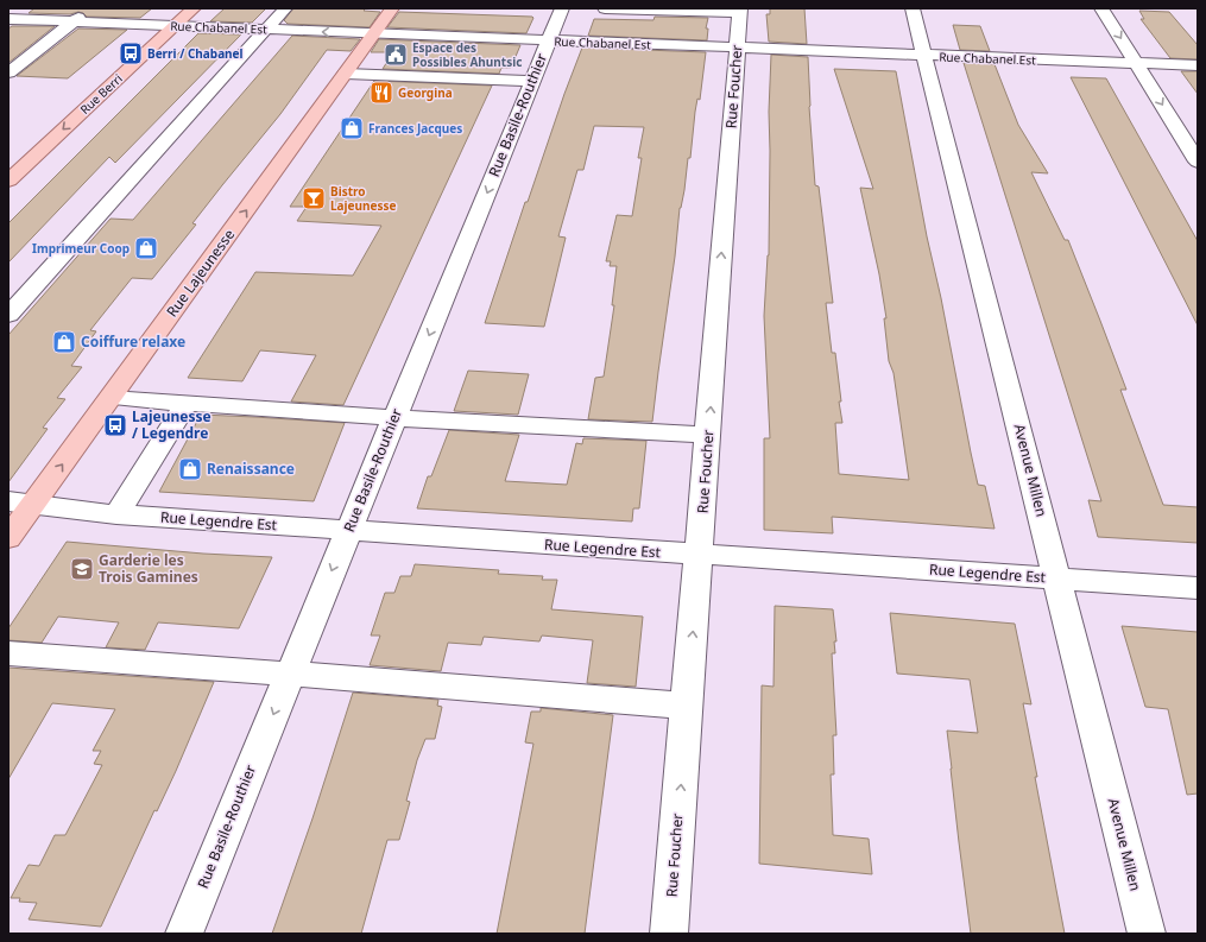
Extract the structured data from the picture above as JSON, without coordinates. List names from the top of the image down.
{
  "streets": {
    "main road": ["Rue Berri", "Rue Lajeunesse"],
    "street": [
      "Rue Chabanel Est",
      "Rue Foucher",
      "Rue Basile-Routhier",
      "Avenue Millen",
      "Rue Legendre Est"
    ]
  },
  "crossings": [
    ["Rue Chabanel Est", "Rue Foucher"],
    ["Rue Chabanel Est", "Rue Berri"],
    ["Rue Chabanel Est", "Rue Basile-Routhier"],
    ["Rue Chabanel Est", "Rue Lajeunesse"],
    ["Rue Chabanel Est", "Avenue Millen"],
    ["Rue Foucher", "Rue Legendre Est"],
    ["Rue Basile-Routhier", "Rue Legendre Est"],
    ["Rue Lajeunesse", "Rue Legendre Est"],
    ["Avenue Millen", "Rue Legendre Est"]
  ],
  "one_way": [
    "Rue Foucher",
    "Rue Berri",
    "Rue Basile-Routhier",
    "Rue Lajeunesse"
  ],
  "places": {
    "bus stop": ["Berri / Chabanel", "Lajeunesse / Legendre"],
    "public building": ["Espace des Possibles Ahuntsic"],
    "restaurant": ["Georgina"],
    "shop": [
      "Frances Jacques",
      "Imprimeur Coop",
      "Coiffure relaxe",
      "Renaissance"
    ],
    "bar": ["Bistro Lajeunesse"],
    "school or university": ["Garderie les Trois Gamines"]
  }
}
